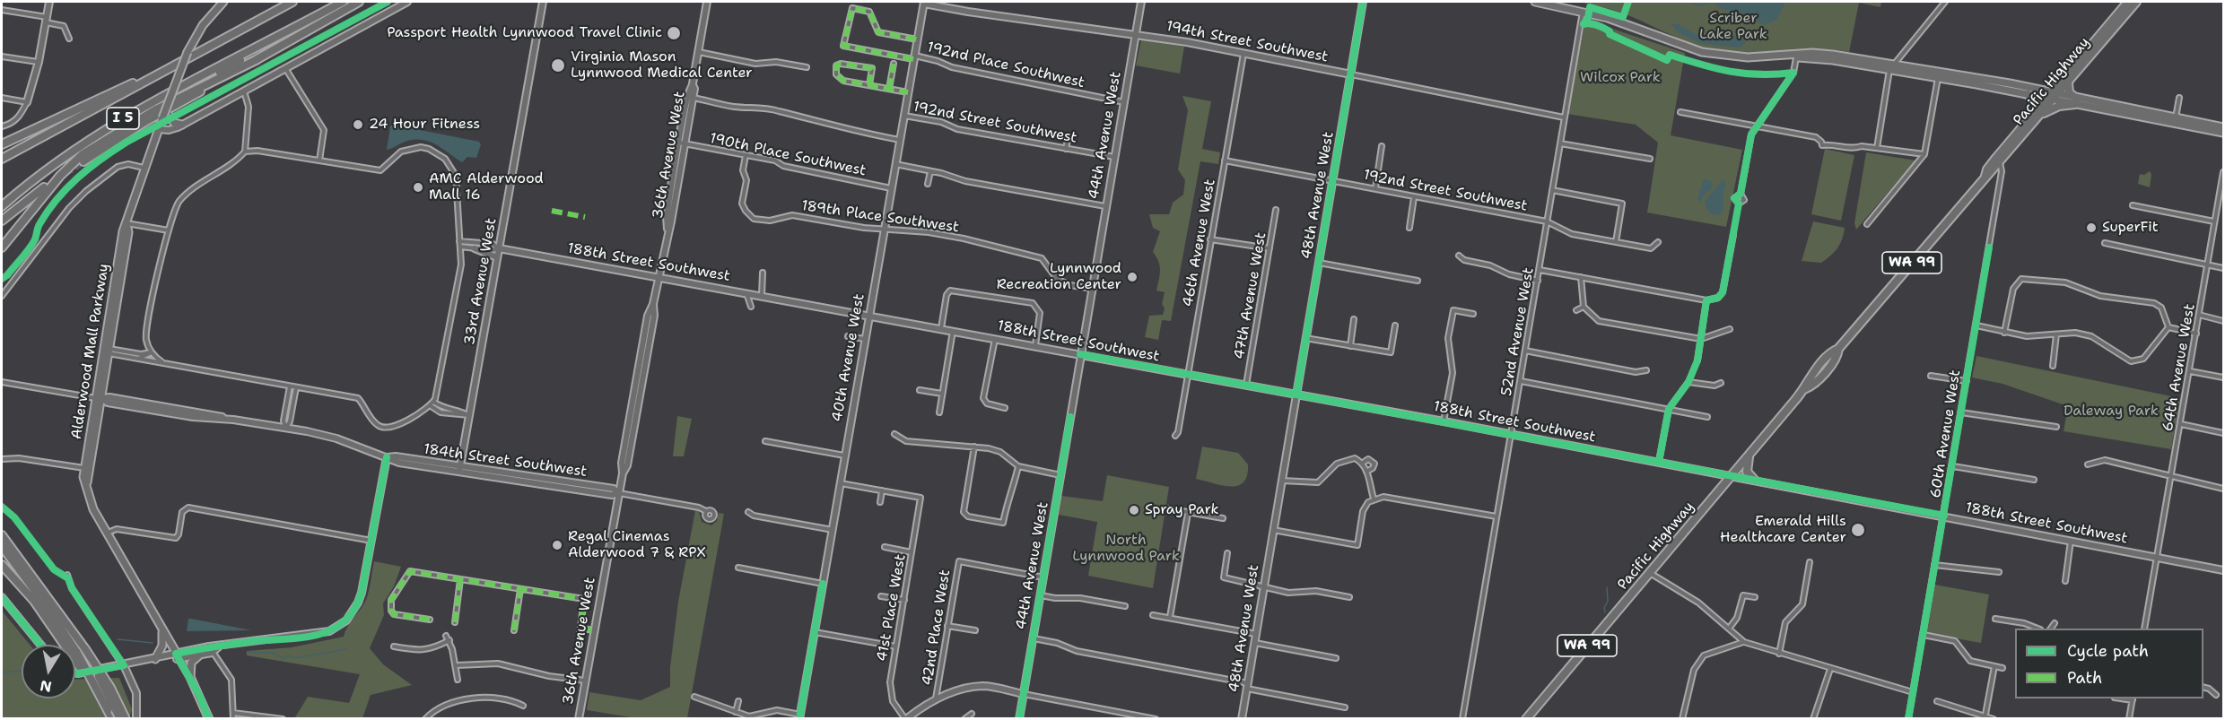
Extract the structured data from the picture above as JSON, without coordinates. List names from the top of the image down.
{
  "streets": {
    "highway": ["Pacific Highway", "I 5", "WA 99"],
    "main road": ["Alderwood Mall Parkway"],
    "street": [
      "194th Street Southwest",
      "192nd Place Southwest",
      "192nd Street Southwest",
      "44th Avenue West",
      "36th Avenue West",
      "190th Place Southwest",
      "48th Avenue West",
      "189th Place Southwest",
      "46th Avenue West",
      "188th Street Southwest",
      "33rd Avenue West",
      "47th Avenue West",
      "52nd Avenue West",
      "40th Avenue West",
      "64th Avenue West",
      "60th Avenue West",
      "184th Street Southwest",
      "41st Place West",
      "42nd Place West"
    ]
  },
  "crossings": [
    ["194th Street Southwest", "44th Avenue West"],
    ["194th Street Southwest", "48th Avenue West"],
    ["194th Street Southwest", "46th Avenue West"],
    ["194th Street Southwest", "52nd Avenue West"],
    ["194th Street Southwest", "40th Avenue West"],
    ["192nd Place Southwest", "44th Avenue West"],
    ["192nd Place Southwest", "40th Avenue West"],
    ["Pacific Highway", "188th Street Southwest"],
    ["Pacific Highway", "60th Avenue West"],
    ["192nd Street Southwest", "44th Avenue West"],
    ["192nd Street Southwest", "48th Avenue West"],
    ["192nd Street Southwest", "46th Avenue West"],
    ["192nd Street Southwest", "52nd Avenue West"],
    ["192nd Street Southwest", "40th Avenue West"],
    ["44th Avenue West", "189th Place Southwest"],
    ["44th Avenue West", "188th Street Southwest"],
    ["44th Avenue West", "42nd Place West"],
    ["36th Avenue West", "190th Place Southwest"],
    ["36th Avenue West", "188th Street Southwest"],
    ["36th Avenue West", "184th Street Southwest"],
    ["190th Place Southwest", "189th Place Southwest"],
    ["190th Place Southwest", "40th Avenue West"],
    ["48th Avenue West", "188th Street Southwest"],
    ["189th Place Southwest", "40th Avenue West"],
    ["46th Avenue West", "188th Street Southwest"],
    ["188th Street Southwest", "33rd Avenue West"],
    ["188th Street Southwest", "47th Avenue West"],
    ["188th Street Southwest", "52nd Avenue West"],
    ["188th Street Southwest", "40th Avenue West"],
    ["188th Street Southwest", "64th Avenue West"],
    ["188th Street Southwest", "60th Avenue West"],
    ["33rd Avenue West", "184th Street Southwest"],
    ["Alderwood Mall Parkway", "184th Street Southwest"]
  ],
  "parks": [
    "Scriber Lake Park",
    "Wilcox Park",
    "Daleway Park",
    "North Lynnwood Park"
  ],
  "places": [
    "Passport Health Lynnwood Travel Clinic",
    "Virginia Mason Lynnwood Medical Center",
    "24 Hour Fitness",
    "AMC Alderwood Mall 16",
    "SuperFit",
    "Lynnwood Recreation Center",
    "Spray Park",
    "Emerald Hills Healthcare Center",
    "Regal Cinemas Alderwood 7 & RPX"
  ],
  "legend": ["Cycle path", "Path"],
  "north": "bottom"
}
